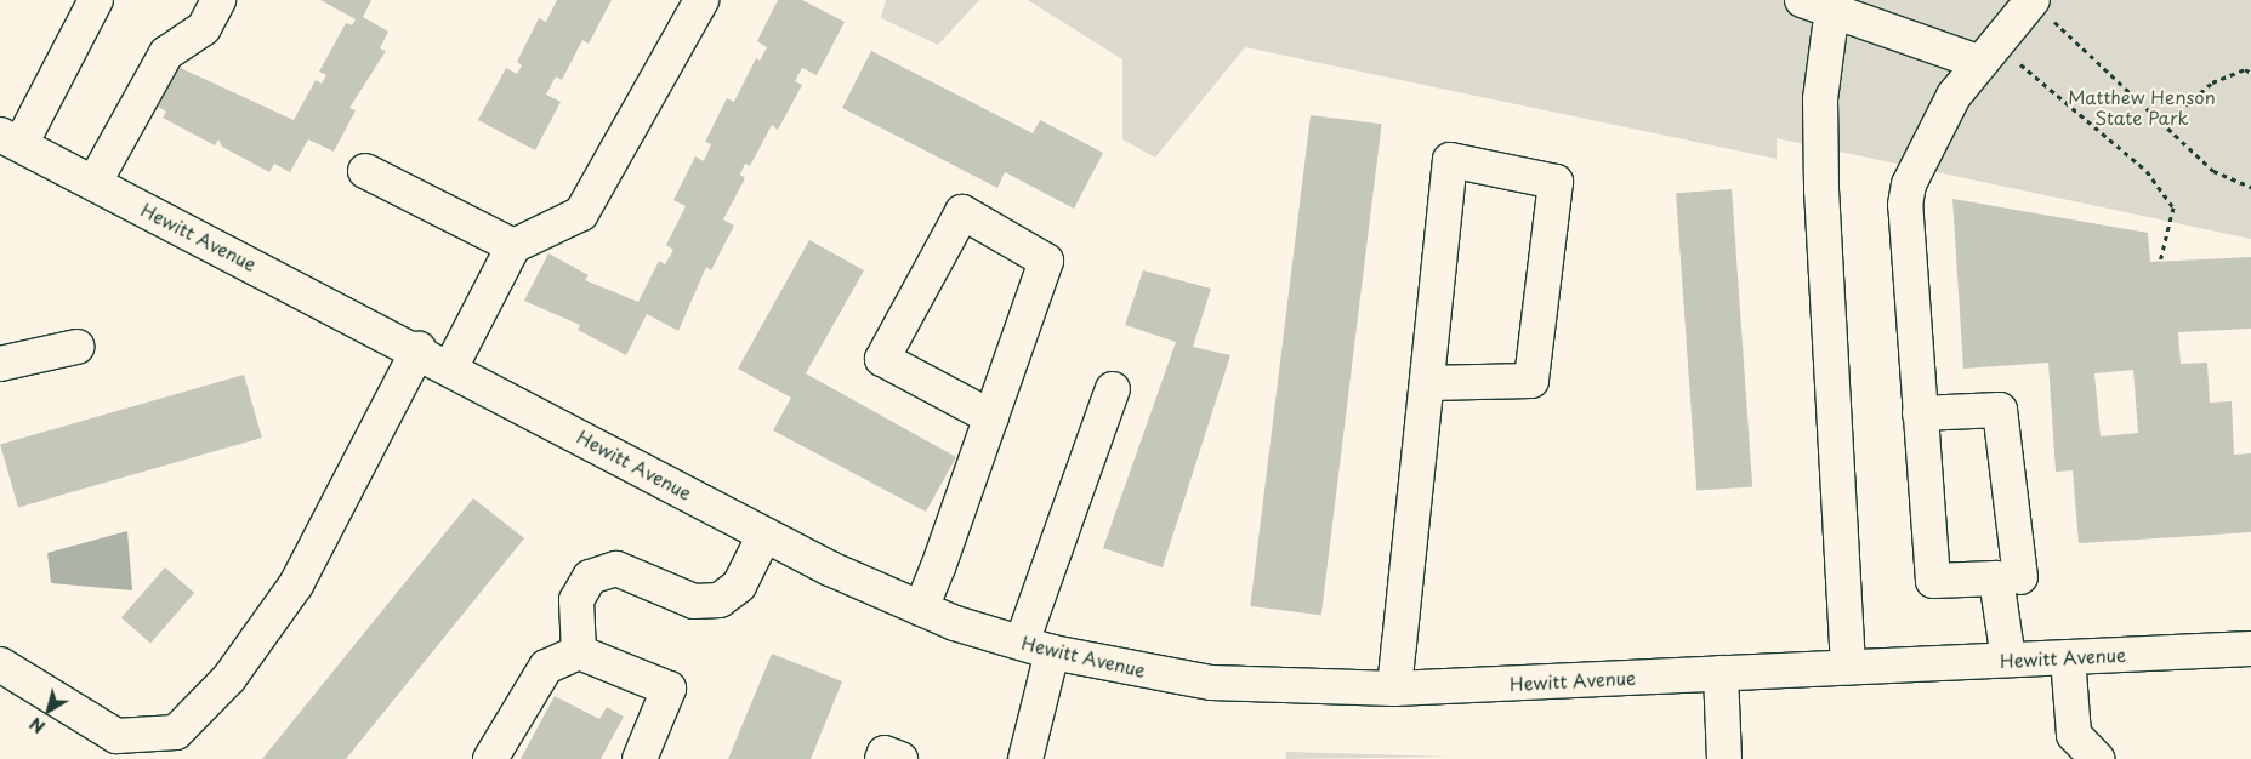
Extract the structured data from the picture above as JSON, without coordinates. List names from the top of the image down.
{
  "streets": {
    "street": ["Hewitt Avenue"]
  },
  "parks": ["Matthew Henson State Park"],
  "north": "bottom left"
}
